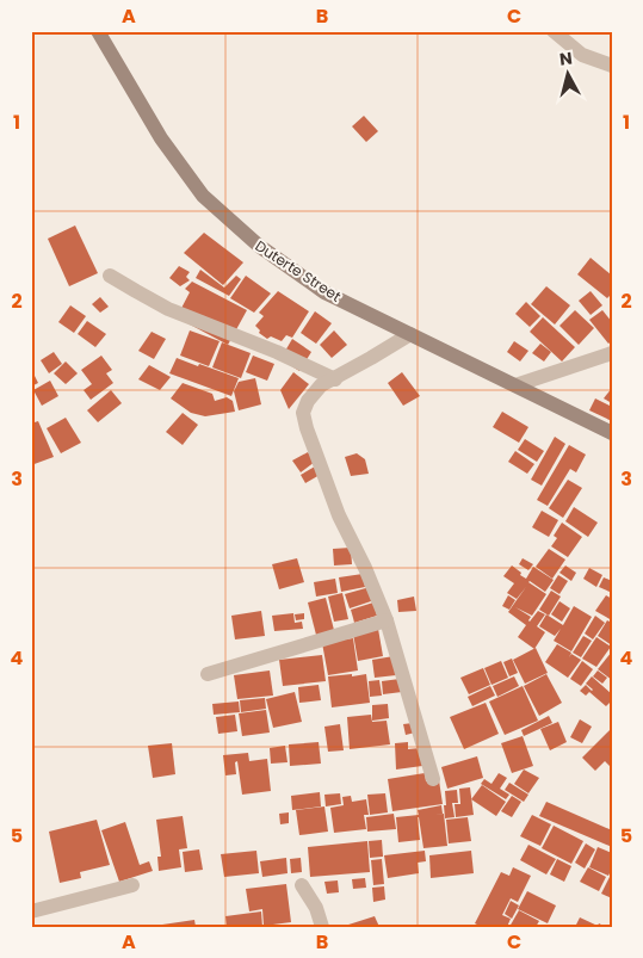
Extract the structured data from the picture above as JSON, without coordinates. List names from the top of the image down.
{
  "streets": {
    "main road": ["Duterte Street"]
  },
  "north": "top",
  "grid": {
    "columns": ["A", "B", "C"],
    "rows": [
      "1",
      "2",
      "3",
      "4",
      "5"
    ]
  }
}
